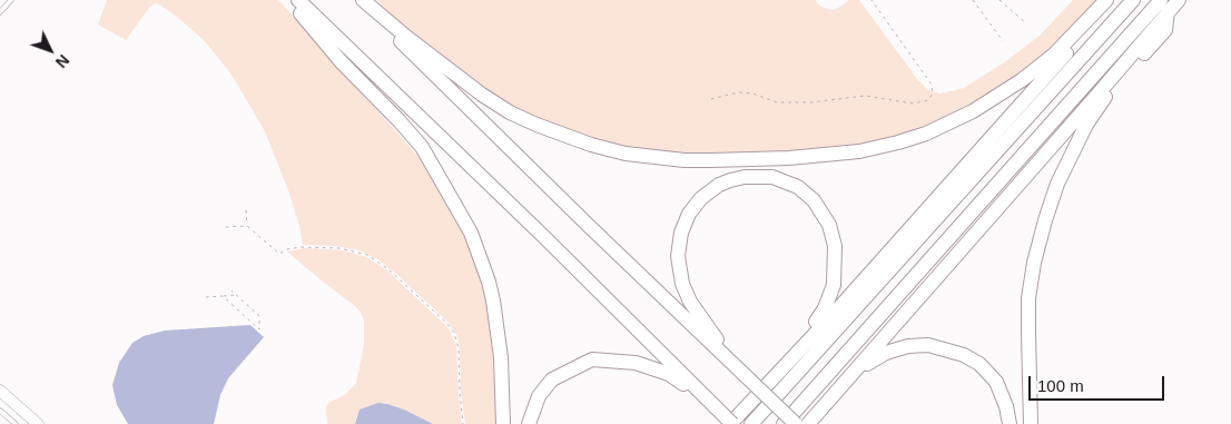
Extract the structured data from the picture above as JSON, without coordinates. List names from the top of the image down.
{
  "scale_bar": "100 m",
  "north": "bottom right"
}
